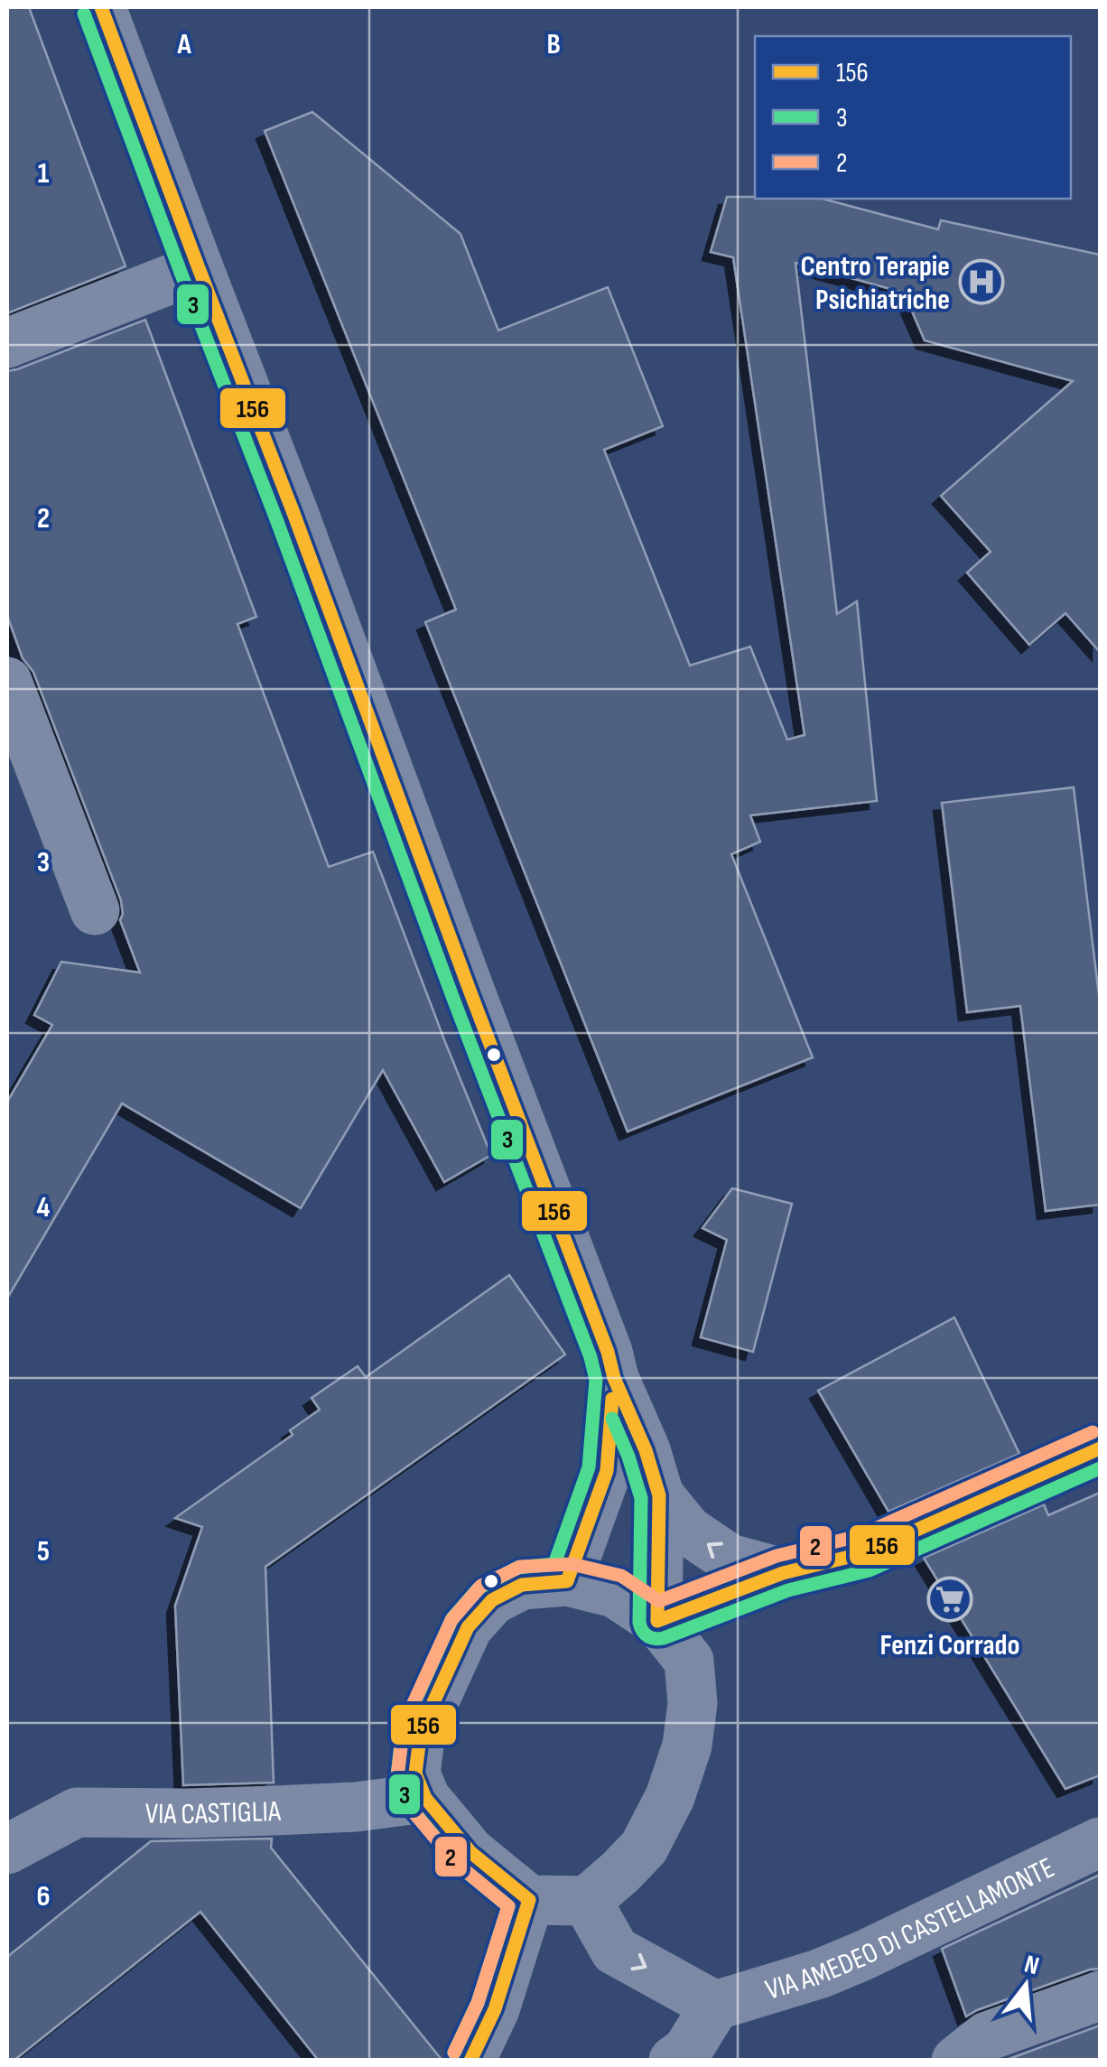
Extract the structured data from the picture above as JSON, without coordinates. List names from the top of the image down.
{
  "streets": {
    "main road": ["VIA AMEDEO DI CASTELLAMONTE"],
    "street": ["VIA CASTIGLIA"]
  },
  "places": {
    "hospital": ["Centro Terapie Psichiatriche"],
    "supermarket": ["Fenzi Corrado"]
  },
  "lines": ["transit line 156", "transit line 3", "transit line 2"],
  "legend": ["156", "3", "2"],
  "north": "top",
  "grid": {
    "columns": ["A", "B"],
    "rows": [
      "1",
      "2",
      "3",
      "4",
      "5",
      "6"
    ]
  }
}
